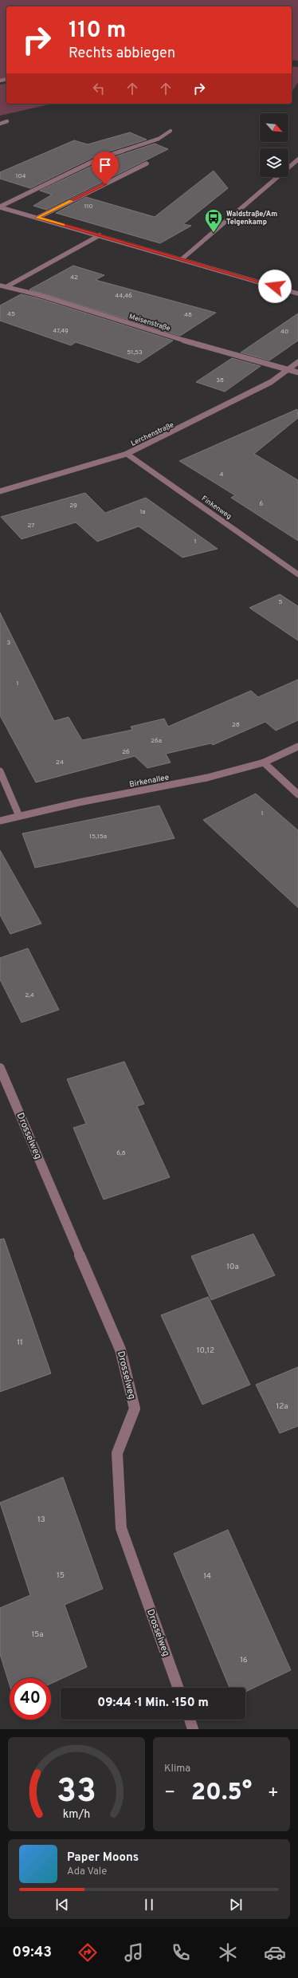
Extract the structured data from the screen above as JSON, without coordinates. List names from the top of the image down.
{
  "streets": {
    "street": [
      "Meisenstraße",
      "Lerchenstraße",
      "Finkenweg",
      "Birkenallee",
      "Drosselweg"
    ]
  },
  "crossings": [
    ["Meisenstraße", "Lerchenstraße"],
    ["Lerchenstraße", "Finkenweg"]
  ],
  "places": {
    "bus stop": ["Waldstraße/Am Telgenkamp"]
  },
  "house_numbers": [
    "104",
    "110",
    "42",
    "44,46",
    "45",
    "48",
    "47,49",
    "40",
    "51,53",
    "38",
    "4",
    "6",
    "29",
    "1a",
    "27",
    "1",
    "5",
    "3",
    "1",
    "28",
    "26a",
    "26",
    "24",
    "1",
    "15,15a",
    "2,4",
    "6,8",
    "10a",
    "11",
    "10,12",
    "12a",
    "13",
    "15",
    "14",
    "15a",
    "16"
  ],
  "north": "bottom right",
  "page": {
    "turn": ["110 m", "Rechts abbiegen"],
    "limit": "40",
    "trip": "09:44 · 1 Min. · 150 m",
    "tile": "Klima",
    "heat": ["−", "20.5°", "+"],
    "song": ["Paper Moons", "Ada Vale"],
    "tabs": "09:43",
    "gauge": ["33", "km/h"]
  }
}
